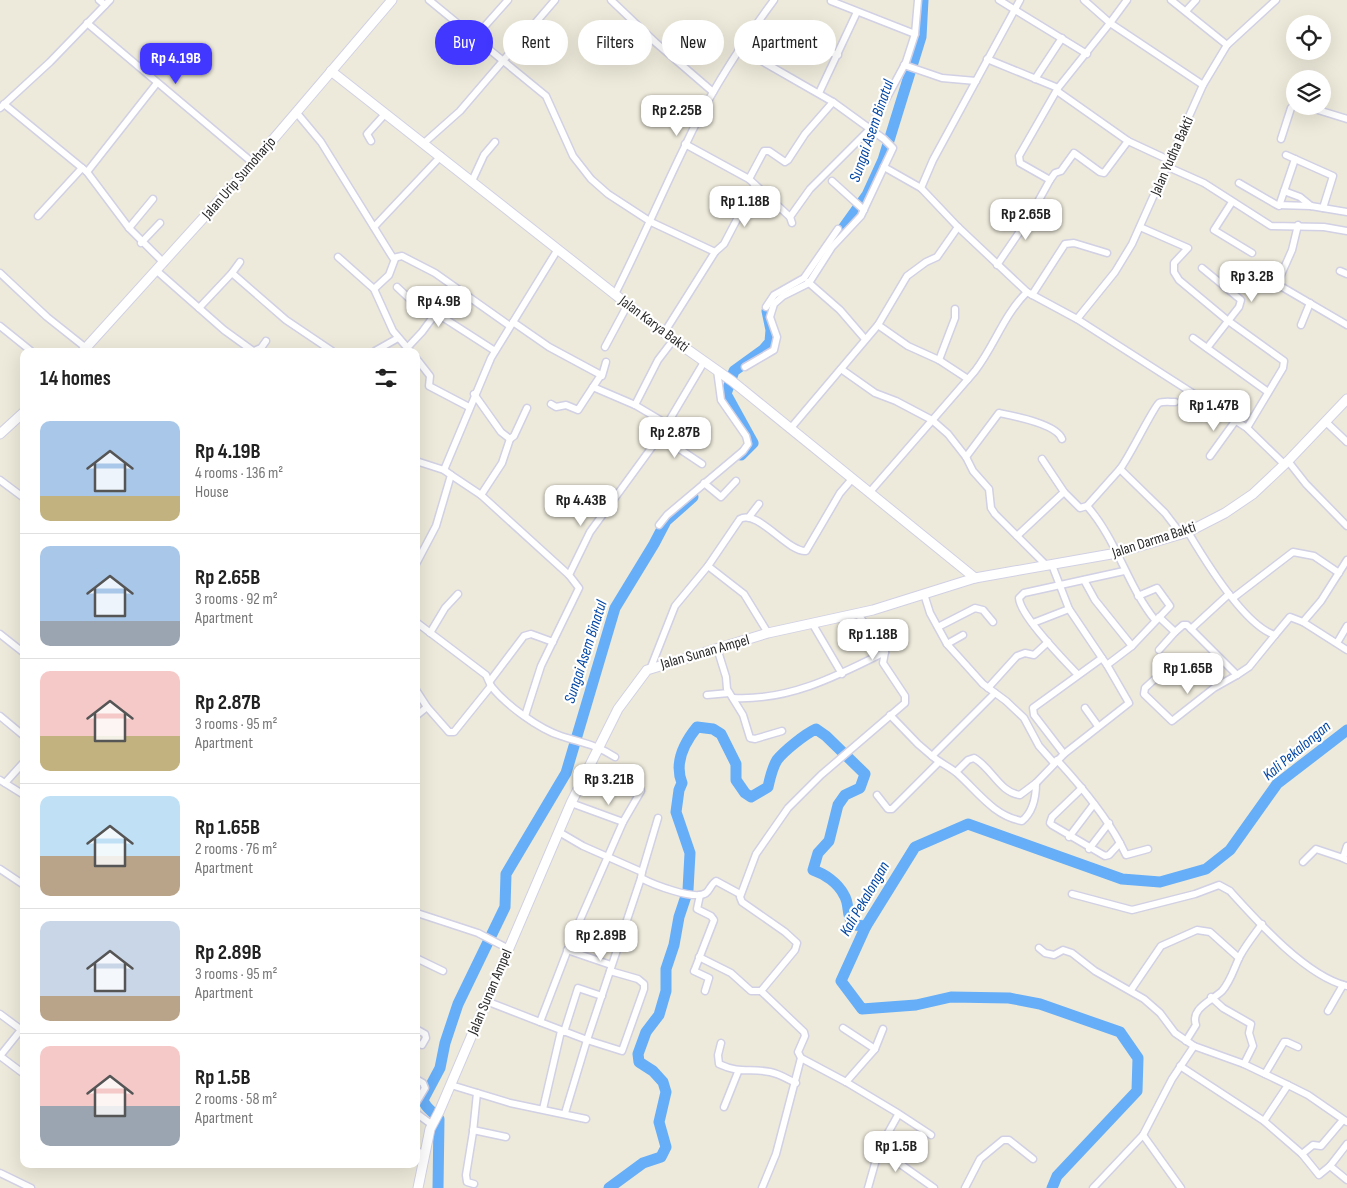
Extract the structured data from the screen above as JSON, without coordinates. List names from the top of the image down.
{
  "streets": {
    "street": [
      "Jalan Yudha Bakti",
      "Jalan Urip Sumoharjo",
      "Jalan Karya Bakti",
      "Jalan Darma Bakti",
      "Jalan Sunan Ampel"
    ]
  },
  "crossings": [
    ["Jalan Urip Sumoharjo", "Jalan Karya Bakti"],
    ["Jalan Karya Bakti", "Jalan Darma Bakti"],
    ["Jalan Karya Bakti", "Jalan Sunan Ampel"],
    ["Jalan Darma Bakti", "Jalan Sunan Ampel"]
  ],
  "water": ["Sungai Asem Binatul", "Kali Pekalongan"],
  "page": {
    "chip": [
      "Buy",
      "Rent",
      "Filters",
      "New",
      "Apartment"
    ],
    "price": [
      "Rp 4.19B",
      "Rp 2.25B",
      "Rp 1.18B",
      "Rp 2.65B",
      "Rp 3.2B",
      "Rp 4.9B",
      "Rp 1.47B",
      "Rp 2.87B",
      "Rp 4.43B",
      "Rp 1.18B",
      "Rp 1.65B",
      "Rp 3.21B",
      "Rp 2.89B",
      "Rp 1.5B"
    ],
    "heading": "14 homes",
    "list": [
      {
        "name": "Rp 4.19B",
        "note": "4 rooms · 136 m² · House"
      },
      {
        "name": "Rp 2.65B",
        "note": "3 rooms · 92 m² · Apartment"
      },
      {
        "name": "Rp 2.87B",
        "note": "3 rooms · 95 m² · Apartment"
      },
      {
        "name": "Rp 1.65B",
        "note": "2 rooms · 76 m² · Apartment"
      },
      {
        "name": "Rp 2.89B",
        "note": "3 rooms · 95 m² · Apartment"
      },
      {
        "name": "Rp 1.5B",
        "note": "2 rooms · 58 m² · Apartment"
      }
    ]
  }
}
